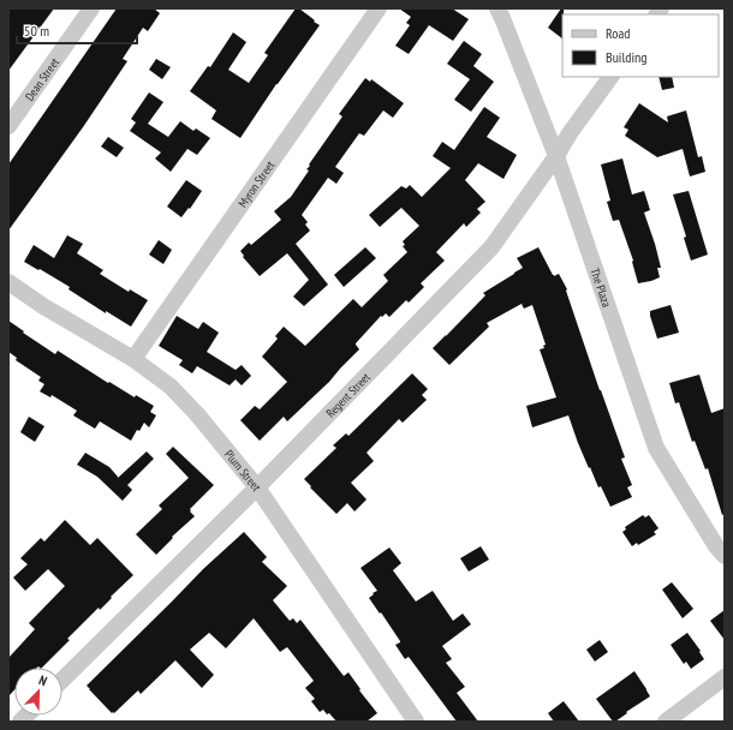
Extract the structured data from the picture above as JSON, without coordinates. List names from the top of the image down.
{
  "streets": {
    "street": [
      "Dean Street",
      "Myron Street",
      "The Plaza",
      "Regent Street",
      "Plum Street"
    ]
  },
  "crossings": [
    ["Myron Street", "Plum Street"],
    ["The Plaza", "Regent Street"],
    ["Regent Street", "Plum Street"]
  ],
  "legend": ["Road", "Building"],
  "scale_bar": "50 m",
  "north": "top right"
}
